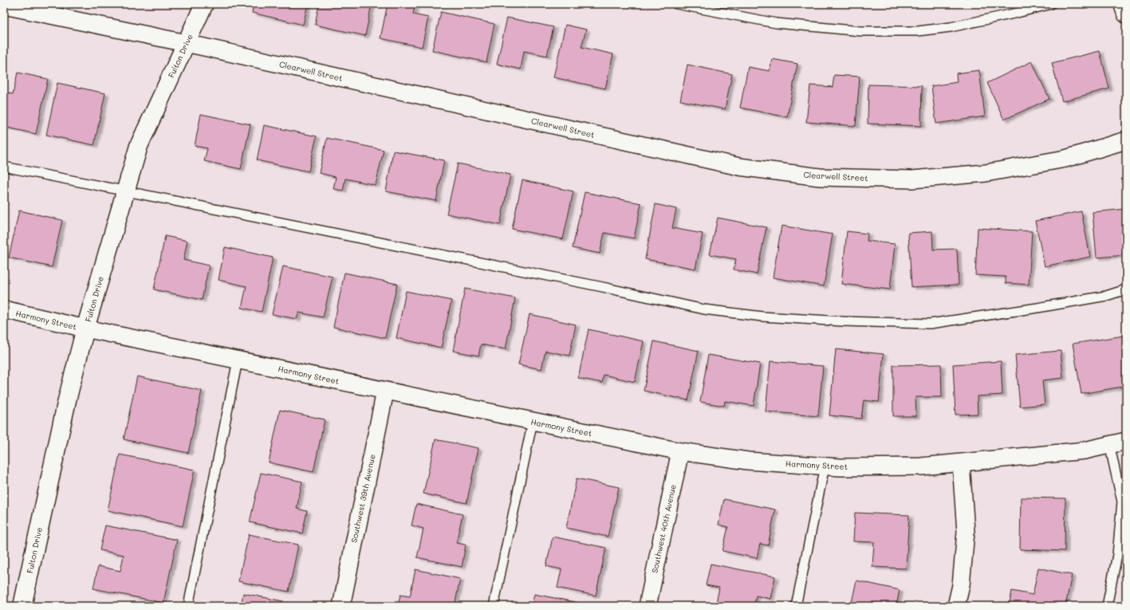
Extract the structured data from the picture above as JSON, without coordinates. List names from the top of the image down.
{
  "streets": {
    "main road": ["Fulton Drive"],
    "street": [
      "Clearwell Street",
      "Harmony Street",
      "Southwest 39th Avenue",
      "Southwest 40th Avenue"
    ]
  },
  "crossings": [
    ["Fulton Drive", "Clearwell Street"],
    ["Fulton Drive", "Harmony Street"],
    ["Harmony Street", "Southwest 39th Avenue"],
    ["Harmony Street", "Southwest 40th Avenue"]
  ]
}
